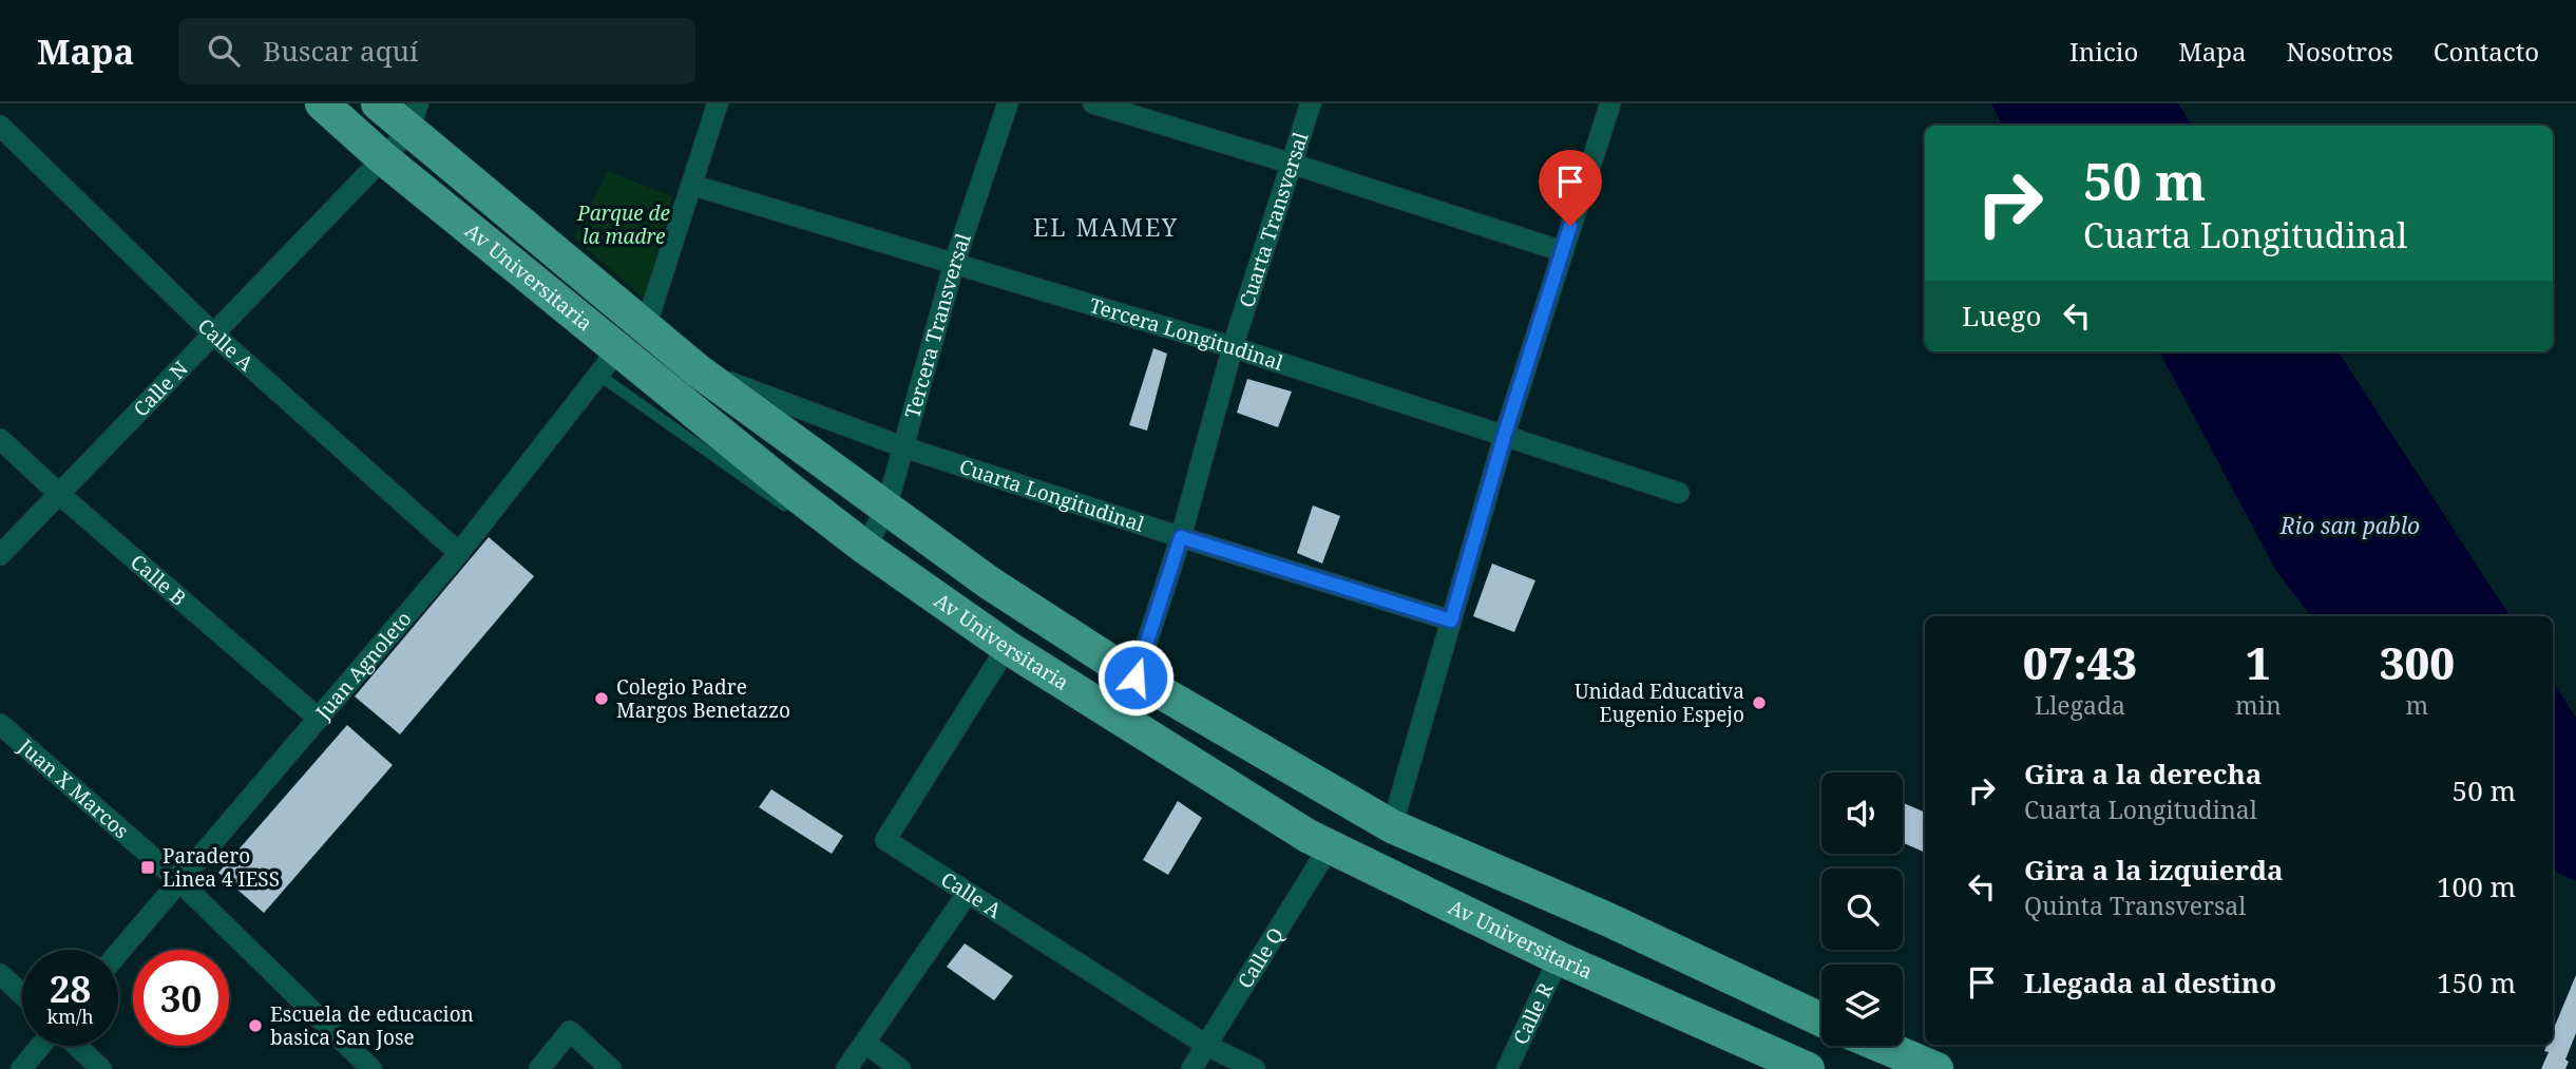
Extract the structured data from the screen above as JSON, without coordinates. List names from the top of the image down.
{
  "streets": {
    "highway": ["Av Universitaria"],
    "street": [
      "Cuarta Transversal",
      "Tercera Transversal",
      "Tercera Longitudinal",
      "Calle A",
      "Calle N",
      "Cuarta Longitudinal",
      "Calle B",
      "Juan Agnoleto",
      "Juan X Marcos",
      "Calle Q",
      "Calle R"
    ]
  },
  "crossings": [
    ["Cuarta Transversal", "Av Universitaria"],
    ["Cuarta Transversal", "Tercera Longitudinal"],
    ["Cuarta Transversal", "Cuarta Longitudinal"],
    ["Av Universitaria", "Tercera Transversal"],
    ["Av Universitaria", "Calle A"],
    ["Av Universitaria", "Calle N"],
    ["Av Universitaria", "Cuarta Longitudinal"],
    ["Av Universitaria", "Juan Agnoleto"],
    ["Av Universitaria", "Calle Q"],
    ["Av Universitaria", "Calle R"],
    ["Tercera Transversal", "Tercera Longitudinal"],
    ["Tercera Transversal", "Cuarta Longitudinal"],
    ["Calle A", "Calle N"],
    ["Calle A", "Juan Agnoleto"],
    ["Calle A", "Calle Q"],
    ["Calle N", "Calle B"],
    ["Calle B", "Juan Agnoleto"],
    ["Juan Agnoleto", "Juan X Marcos"]
  ],
  "districts": ["EL MAMEY"],
  "water": ["Rio san pablo"],
  "parks": ["Parque de la madre"],
  "places": {
    "other": ["Colegio Padre Margos Benetazzo", "Unidad Educativa Eugenio Espejo", "Escuela de educacion basica San Jose"],
    "transit": ["Paradero Linea 4 IESS"]
  },
  "page": {
    "header": "Mapa",
    "search": "Buscar aquí",
    "nav": [
      "Inicio",
      "Mapa",
      "Nosotros",
      "Contacto"
    ],
    "turn": ["50 m", "Cuarta Longitudinal"],
    "then": "Luego",
    "eta": [
      "07:43",
      "Llegada",
      "1",
      "min",
      "300",
      "m"
    ],
    "list": [
      {
        "name": "Gira a la derecha",
        "note": "Cuarta Longitudinal",
        "value": "50 m"
      },
      {
        "name": "Gira a la izquierda",
        "note": "Quinta Transversal",
        "value": "100 m"
      },
      {
        "name": "Llegada al destino",
        "value": "150 m"
      }
    ],
    "speed": "28 km/h",
    "limit": "30"
  }
}
